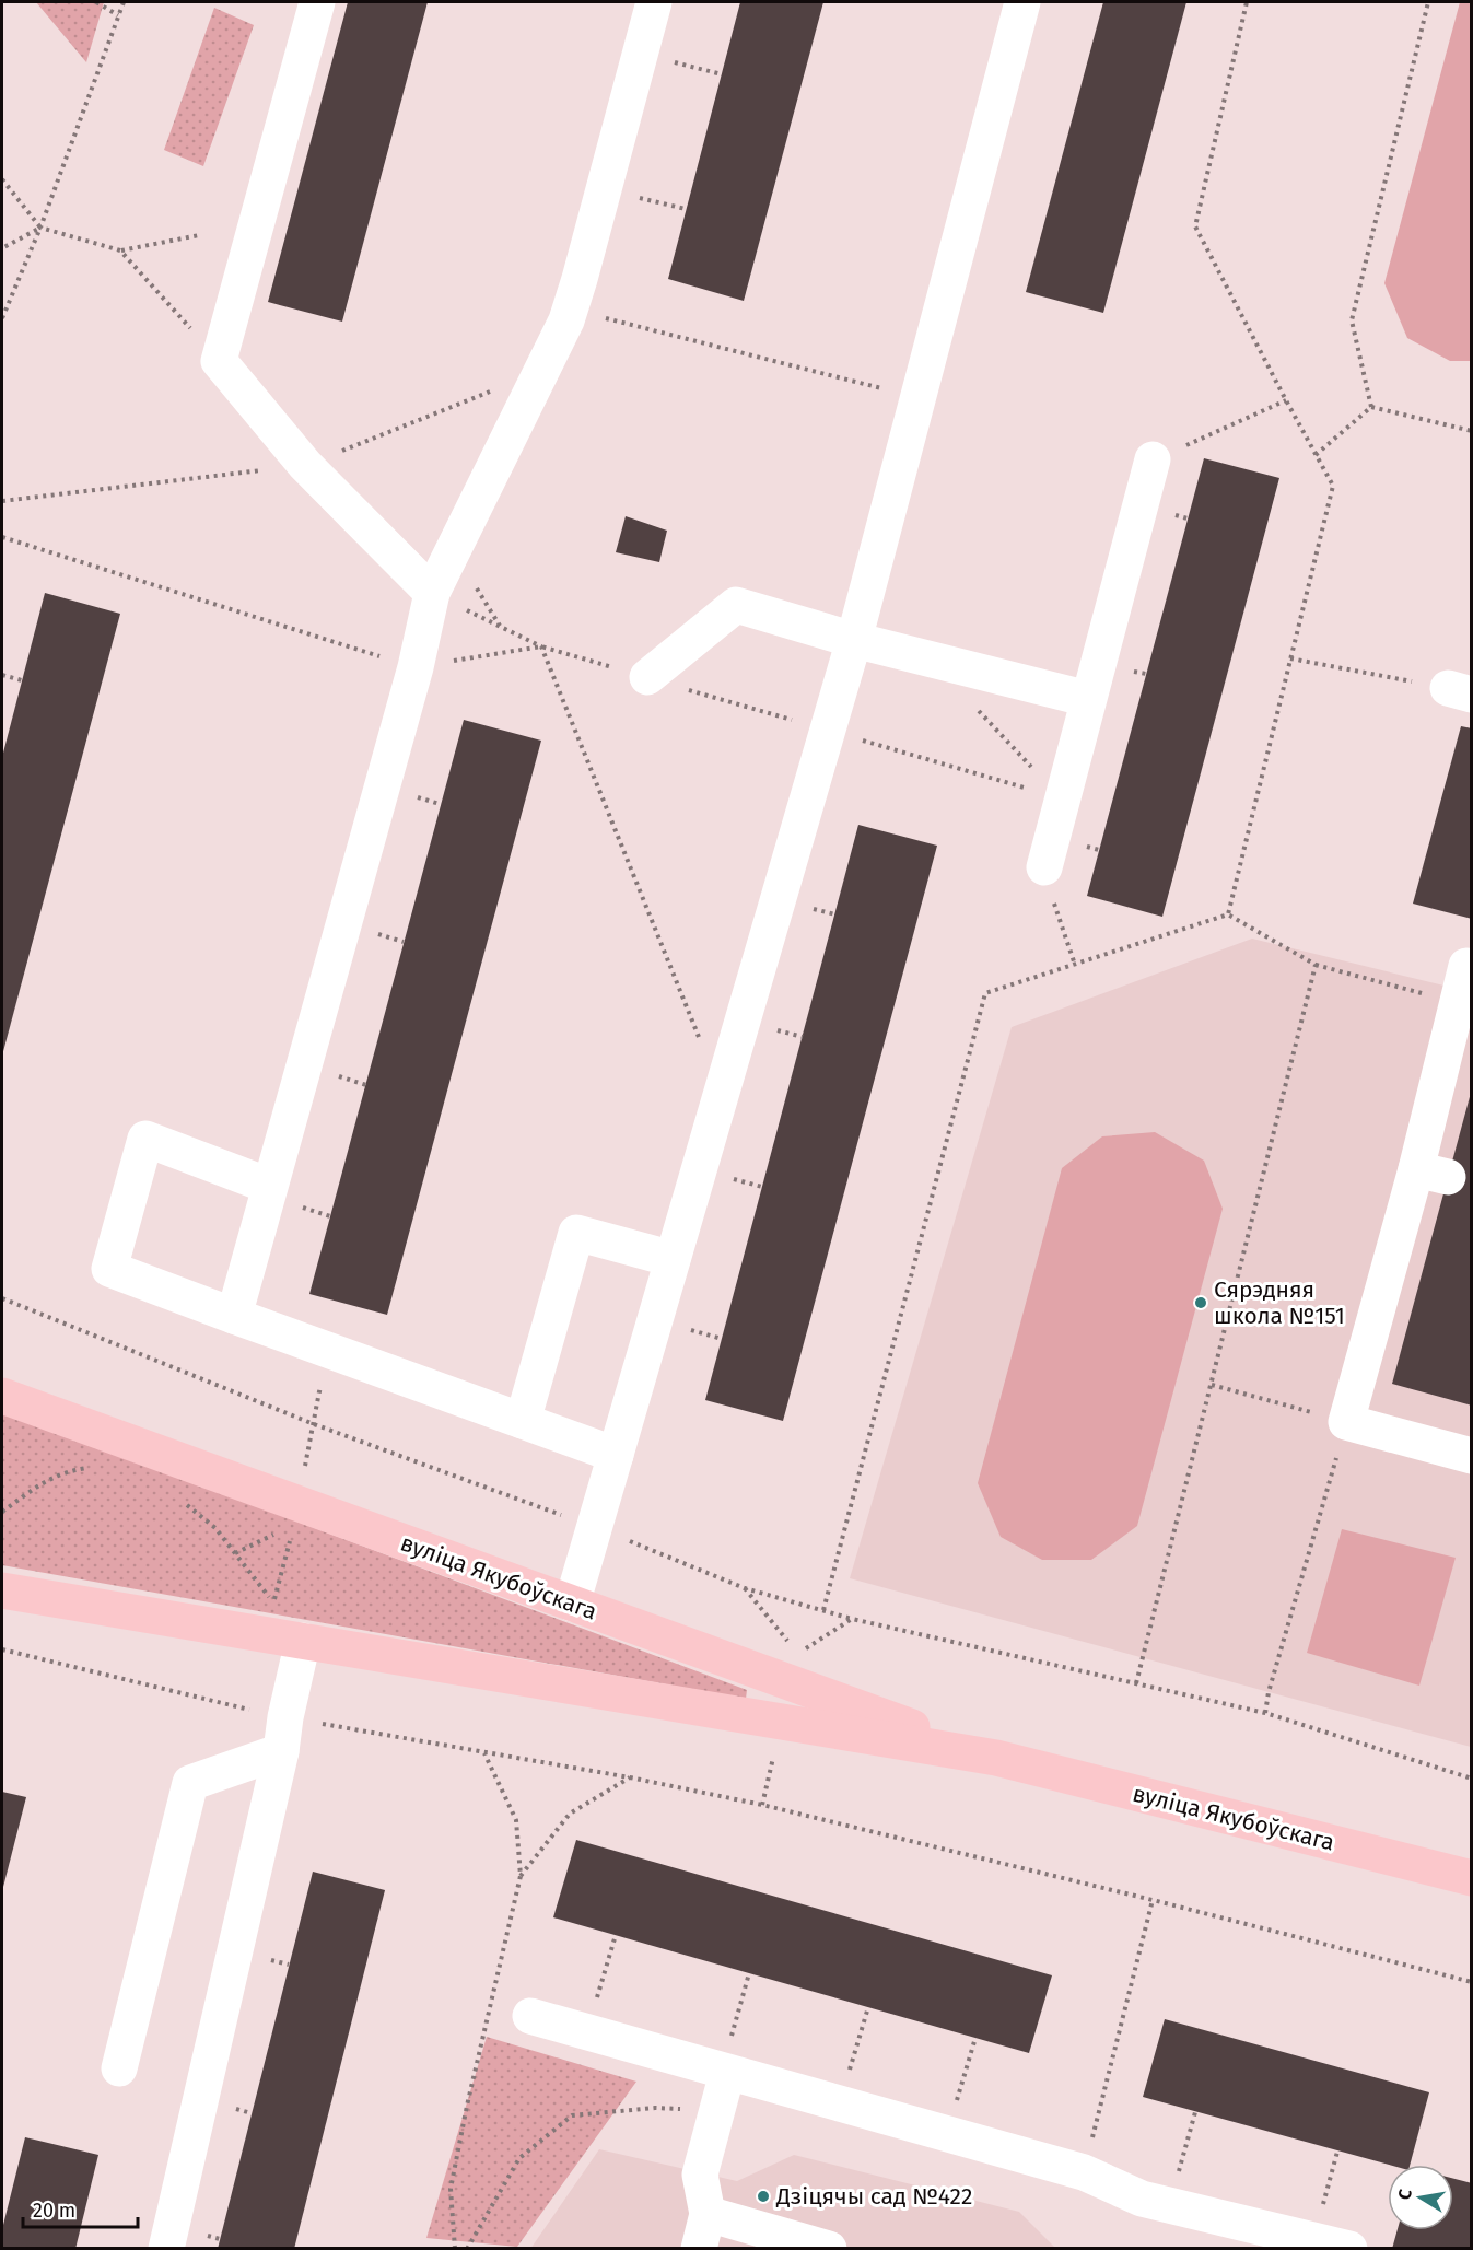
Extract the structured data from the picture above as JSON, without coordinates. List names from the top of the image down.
{
  "streets": {
    "main road": ["вуліца Якубоўскага"]
  },
  "places": ["Сярэдняя школа №151", "Дзіцячы сад №422"],
  "scale_bar": "20 m",
  "north": "left"
}
